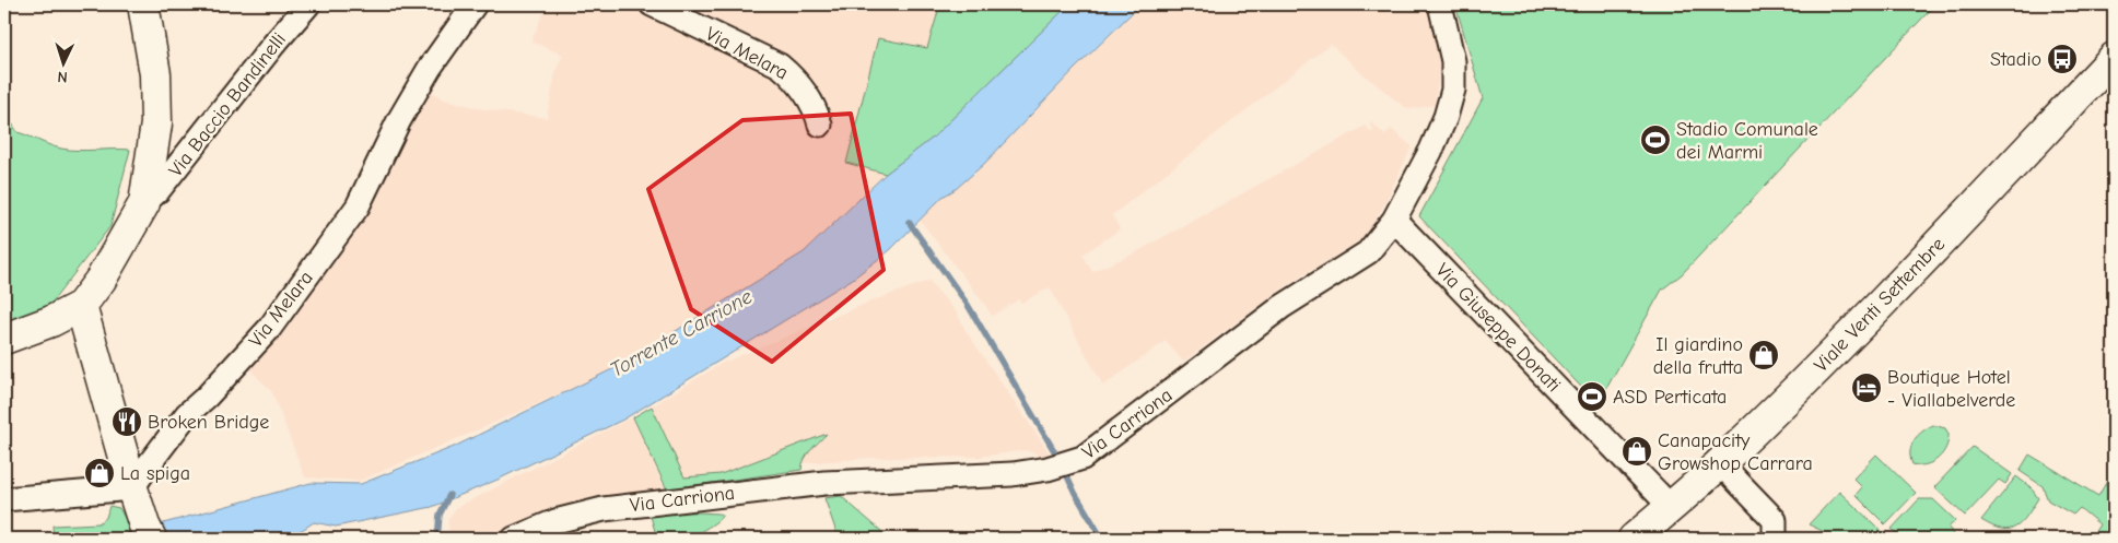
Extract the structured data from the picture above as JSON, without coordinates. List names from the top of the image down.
{
  "streets": {
    "main road": ["Viale Venti Settembre"],
    "street": [
      "Via Melara",
      "Via Baccio Bandinelli",
      "Via Giuseppe Donati",
      "Via Carriona"
    ]
  },
  "crossings": [
    ["Viale Venti Settembre", "Via Giuseppe Donati"],
    ["Via Giuseppe Donati", "Via Carriona"]
  ],
  "water": ["Torrente Carrione"],
  "places": {
    "bus stop": ["Stadio"],
    "sports": ["Stadio Comunale dei Marmi", "ASD Perticata"],
    "shop": ["Il giardino della frutta", "Canapacity Growshop Carrara", "La spiga"],
    "hotel": ["Boutique Hotel - Viallabelverde"],
    "restaurant": ["Broken Bridge"]
  },
  "north": "bottom"
}
